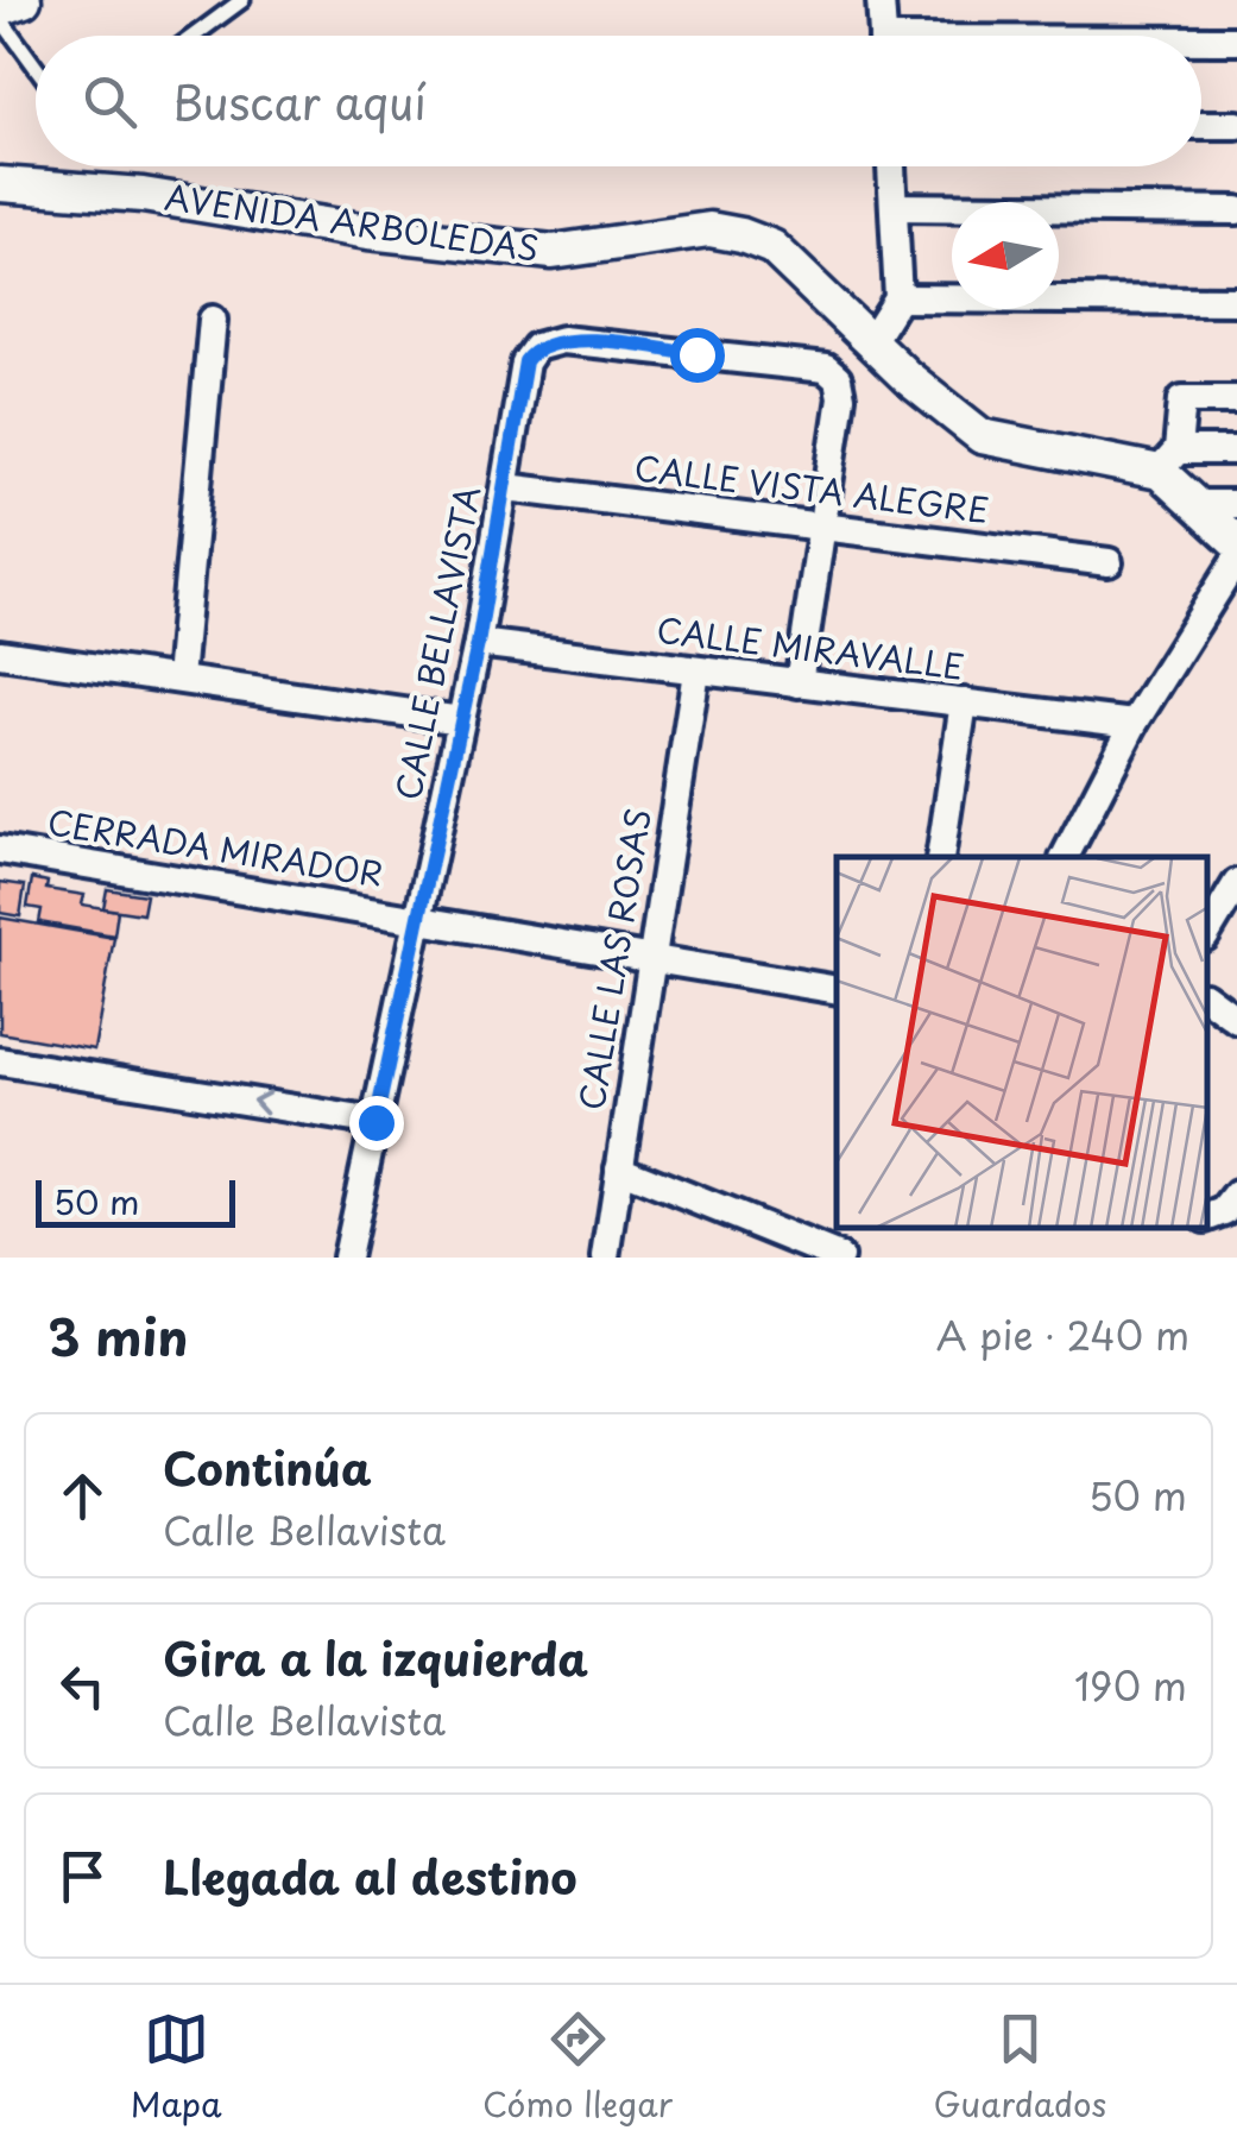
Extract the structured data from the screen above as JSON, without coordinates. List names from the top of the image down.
{
  "streets": {
    "street": [
      "AVENIDA ARBOLEDAS",
      "CALLE VISTA ALEGRE",
      "CALLE BELLAVISTA",
      "CALLE MIRAVALLE",
      "CERRADA MIRADOR",
      "CALLE LAS ROSAS"
    ]
  },
  "crossings": [
    ["CALLE VISTA ALEGRE", "CALLE BELLAVISTA"],
    ["CALLE BELLAVISTA", "CALLE MIRAVALLE"],
    ["CALLE BELLAVISTA", "CERRADA MIRADOR"],
    ["CALLE MIRAVALLE", "CALLE LAS ROSAS"],
    ["CERRADA MIRADOR", "CALLE LAS ROSAS"]
  ],
  "scale_bar": "50 m",
  "north": "left",
  "page": {
    "search": "Buscar aquí",
    "scale": "50 m",
    "heading": ["3 min", "A pie · 240 m"],
    "list": [
      ["Continúa", "Calle Bellavista", "50 m"],
      ["Gira a la izquierda", "Calle Bellavista", "190 m"],
      "Llegada al destino"
    ],
    "nav": ["Mapa", "Cómo llegar", "Guardados"]
  }
}
